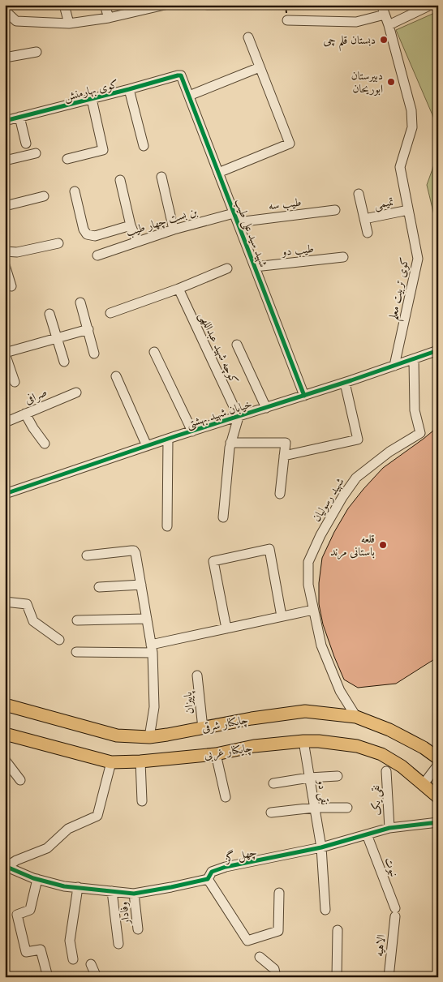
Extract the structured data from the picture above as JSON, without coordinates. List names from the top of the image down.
{
  "streets": {
    "main road": ["چایکنار شرقی", "چایکنار غربی"],
    "street": [
      "کوی بهارمنش",
      "تمیمی",
      "طیب سه",
      "بن بست چهار طیب",
      "شهید سید علی طیب",
      "طیب دو",
      "کوی تربیت معلم",
      "کوچه شهید عبداللهی",
      "صرافی",
      "خیابان شهید بهشتی",
      "شهید رسولیان",
      "پاییزان",
      "نقی دو",
      "نقی یک",
      "چهل گز",
      "نبوت",
      "وفادار",
      "الاهیه"
    ]
  },
  "crossings": [
    ["کوی بهارمنش", "شهید سید علی طیب"],
    ["تمیمی", "کوی تربیت معلم"],
    ["طیب سه", "شهید سید علی طیب"],
    ["بن بست چهار طیب", "شهید سید علی طیب"],
    ["شهید سید علی طیب", "طیب دو"],
    ["شهید سید علی طیب", "خیابان شهید بهشتی"],
    ["کوی تربیت معلم", "خیابان شهید بهشتی"],
    ["کوچه شهید عبداللهی", "خیابان شهید بهشتی"],
    ["خیابان شهید بهشتی", "شهید رسولیان"],
    ["شهید رسولیان", "چایکنار شرقی"],
    ["پاییزان", "چایکنار شرقی"],
    ["چایکنار غربی", "نقی دو"],
    ["نقی دو", "چهل گز"],
    ["نقی یک", "چهل گز"],
    ["چهل گز", "نبوت"],
    ["چهل گز", "وفادار"],
    ["نبوت", "الاهیه"]
  ],
  "places": ["دبستان قلم چی", "دبیرستان ابوریحان", "قلعه باستانی مرند"]
}
